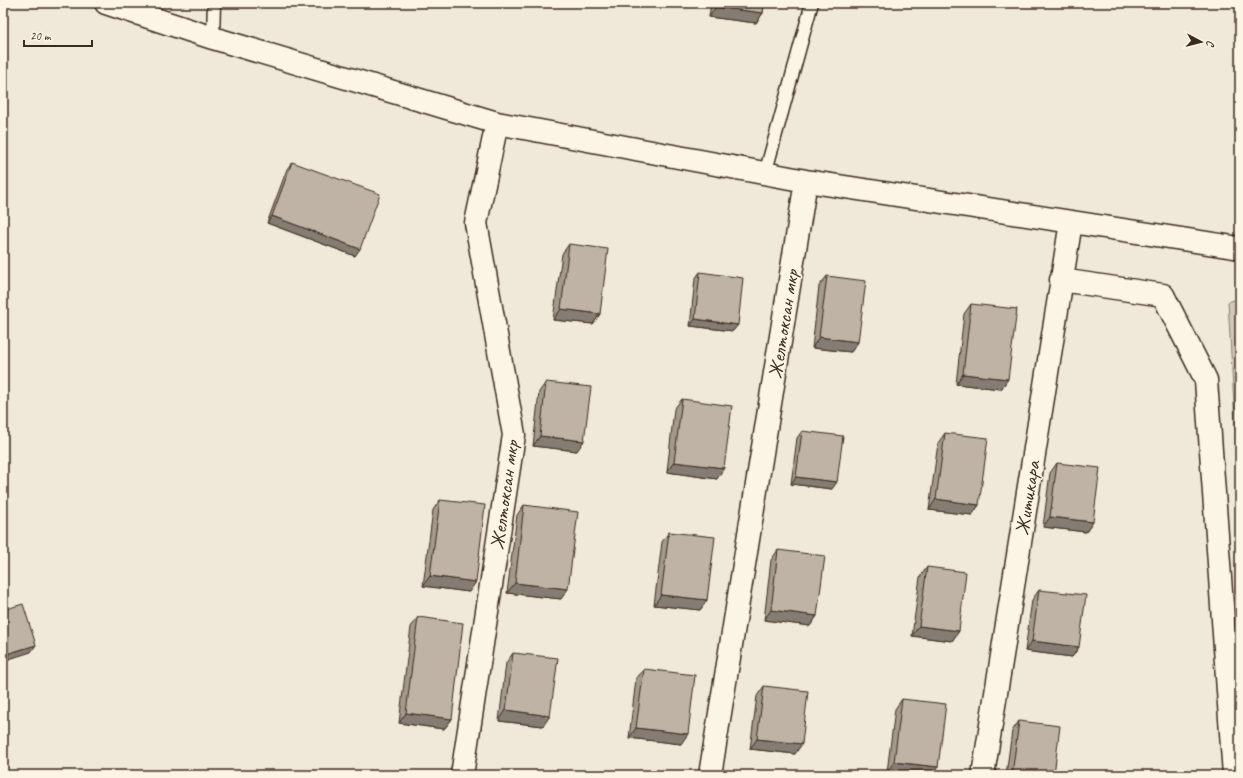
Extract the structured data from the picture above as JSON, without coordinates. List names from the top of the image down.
{
  "streets": {
    "street": ["Желтоксан мкр", "Житикара"]
  },
  "scale_bar": "20 m",
  "north": "right"
}
